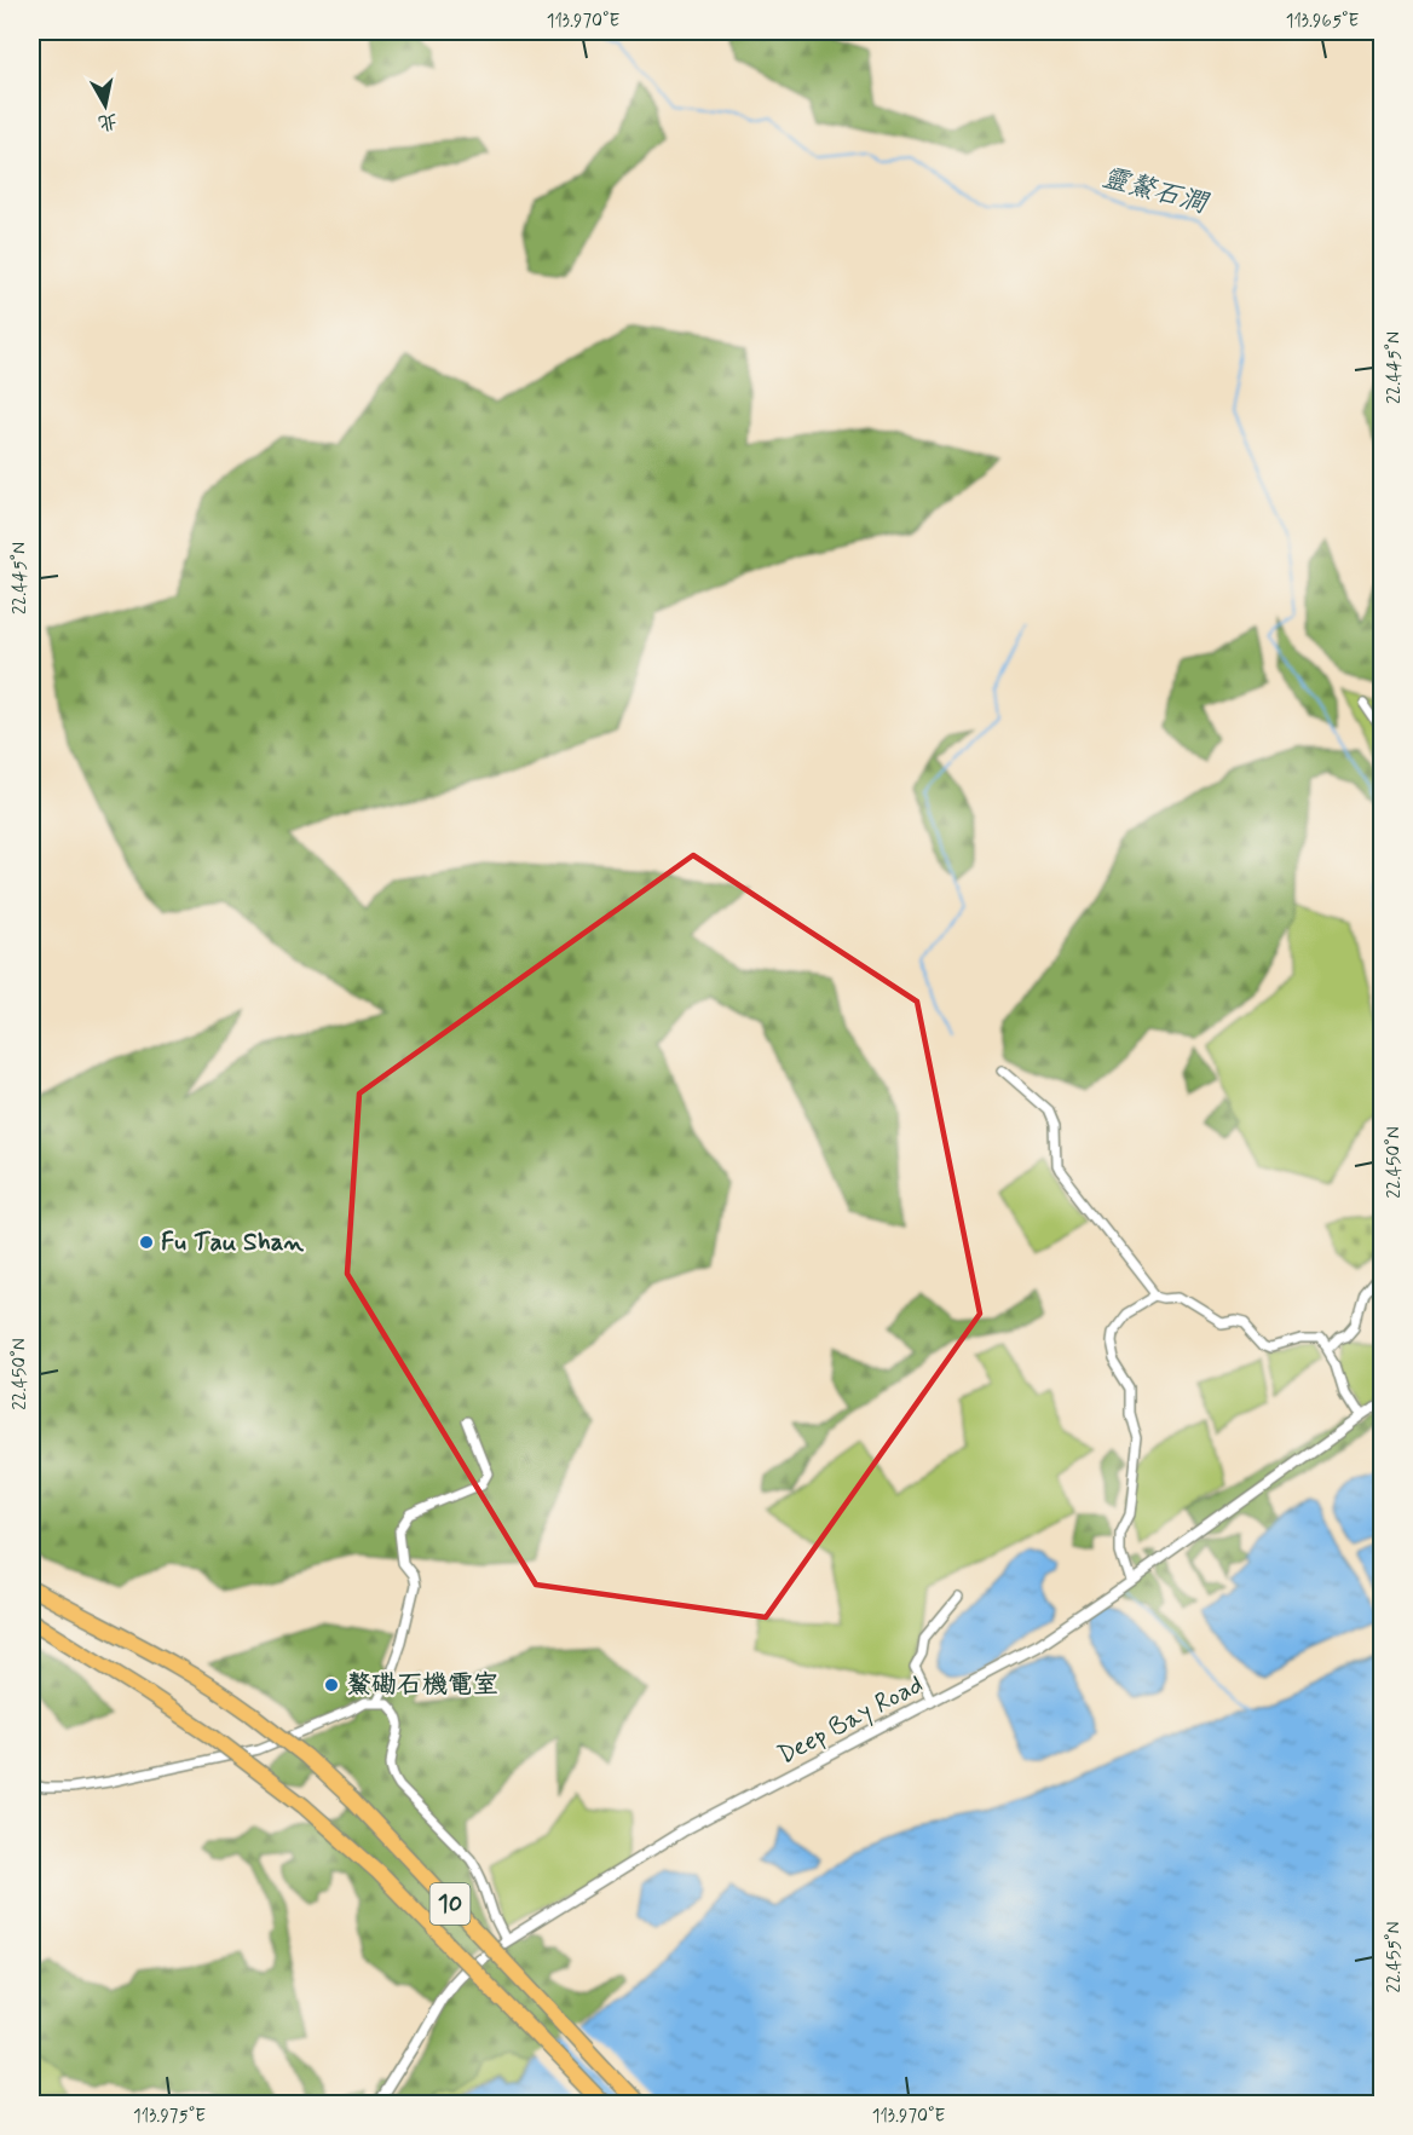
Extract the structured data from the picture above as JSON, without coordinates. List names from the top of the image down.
{
  "streets": {
    "highway": ["10"],
    "street": ["Deep Bay Road"]
  },
  "water": ["靈鰲石澗"],
  "places": ["Fu Tau Shan", "鰲磡石機電室"],
  "north": "bottom",
  "coordinates": [
    "113.970°E",
    "113.965°E",
    "22.445°N",
    "22.450°N",
    "22.455°N",
    "113.975°E"
  ]
}
